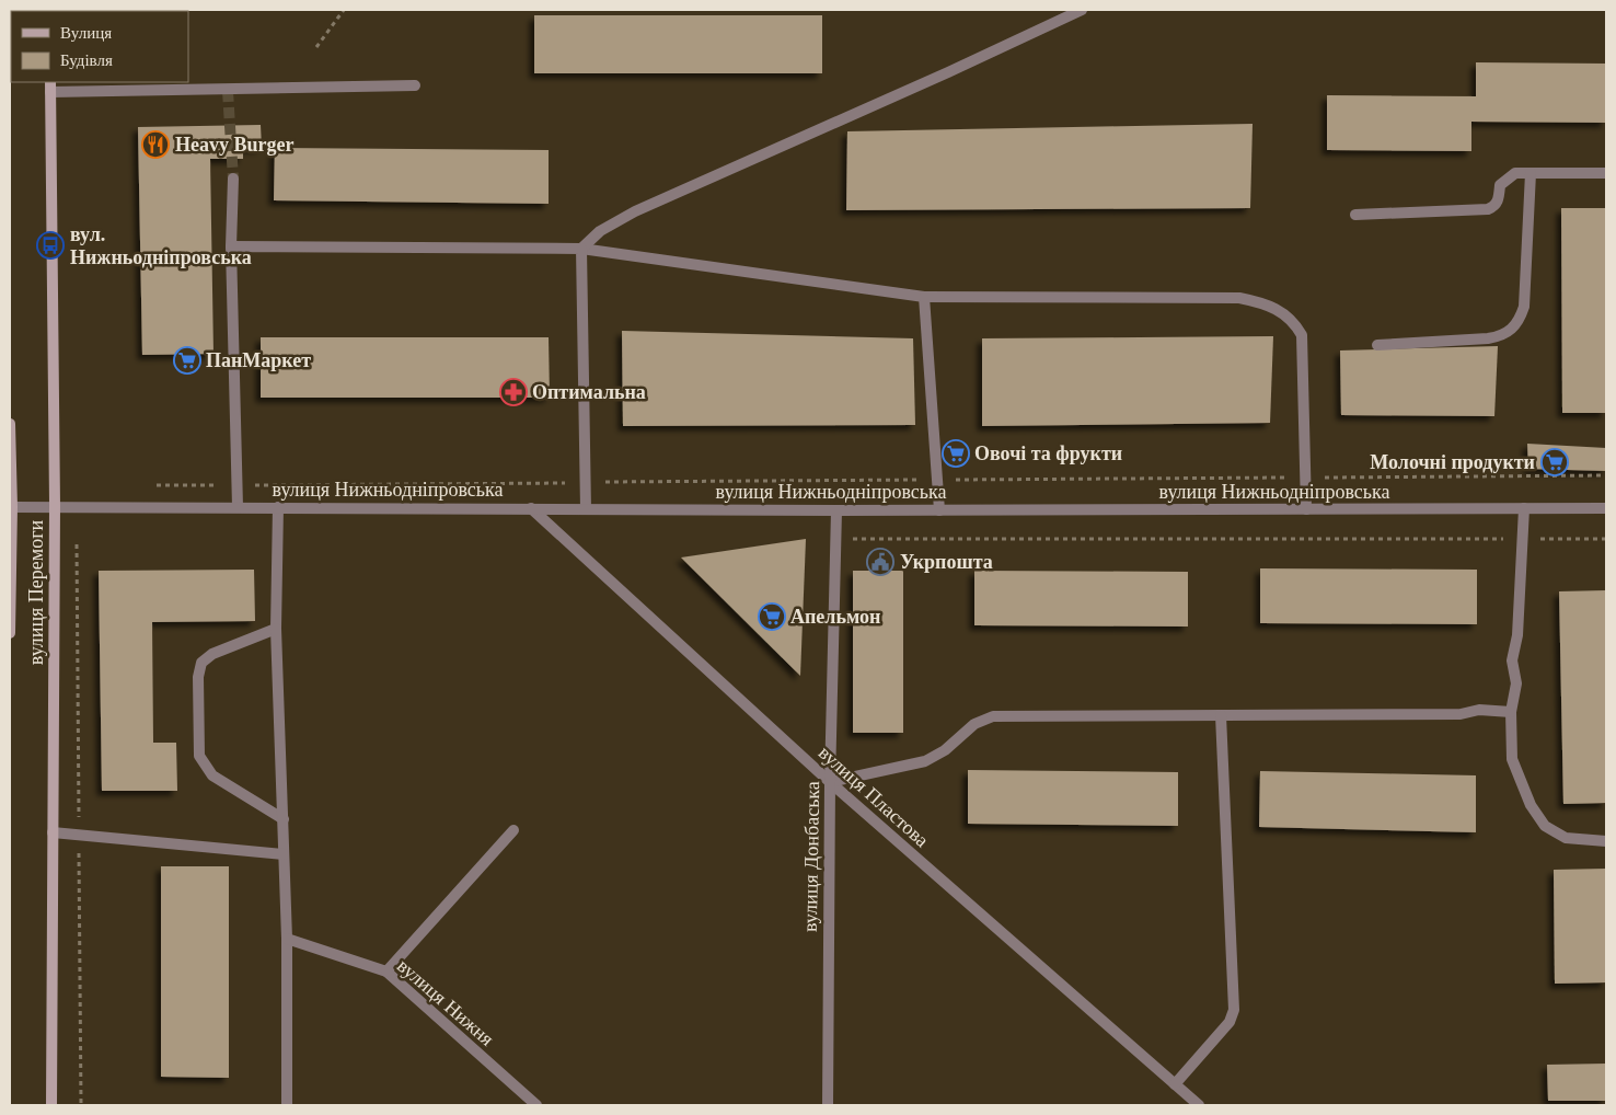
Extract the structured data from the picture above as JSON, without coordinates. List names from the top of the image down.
{
  "streets": {
    "main road": ["вулиця Перемоги"],
    "street": [
      "вулиця Нижньодніпровська",
      "вулиця Пластова",
      "вулиця Донбаська",
      "вулиця Нижня"
    ]
  },
  "crossings": [
    ["вулиця Нижньодніпровська", "вулиця Перемоги"],
    ["вулиця Нижньодніпровська", "вулиця Пластова"],
    ["вулиця Нижньодніпровська", "вулиця Донбаська"],
    ["вулиця Пластова", "вулиця Донбаська"]
  ],
  "places": {
    "restaurant": ["Heavy Burger"],
    "bus stop": ["вул. Нижньодніпровська"],
    "supermarket": [
      "ПанМаркет",
      "Овочі та фрукти",
      "Молочні продукти",
      "Апельмон"
    ],
    "pharmacy": ["Оптимальна"],
    "public building": ["Укрпошта"]
  },
  "legend": ["Вулиця", "Будівля"]
}
